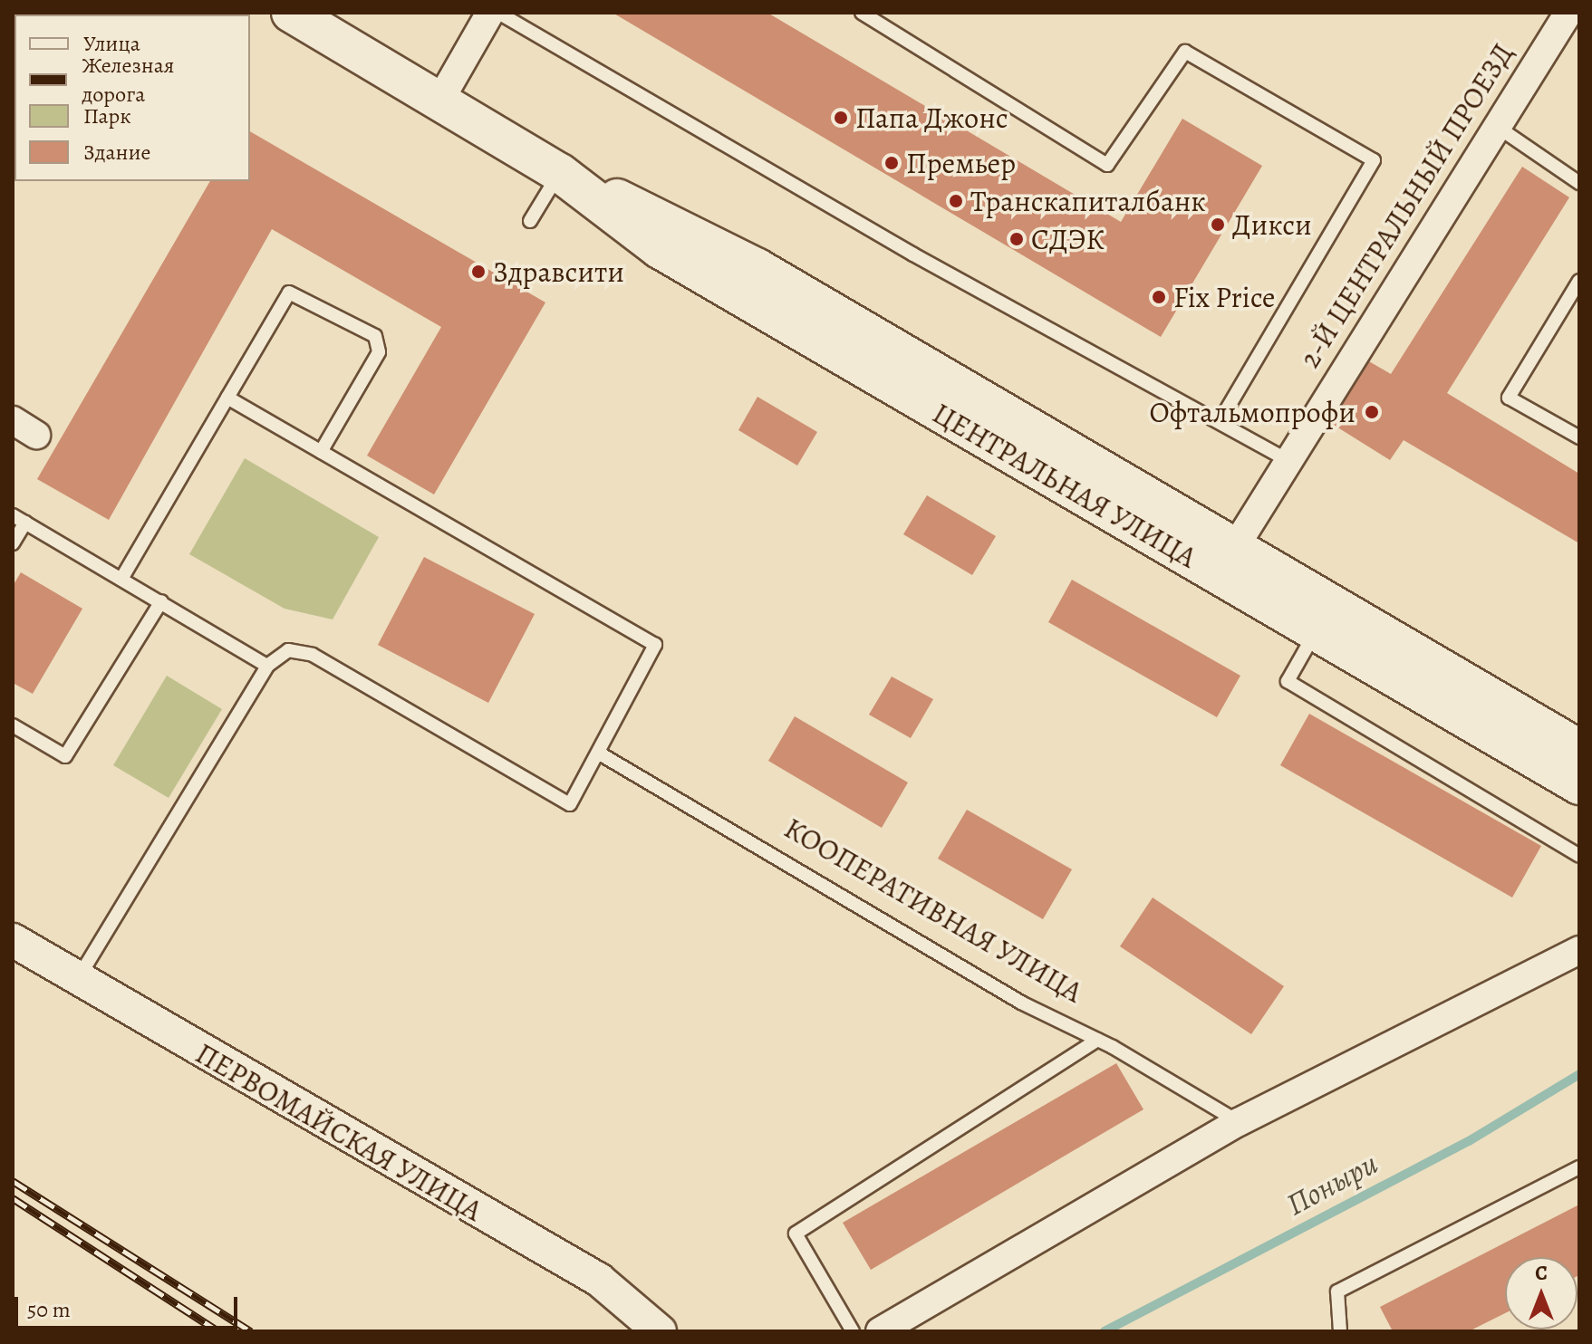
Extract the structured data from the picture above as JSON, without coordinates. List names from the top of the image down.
{
  "streets": {
    "main road": ["ЦЕНТРАЛЬНАЯ УЛИЦА"],
    "street": ["2-Й ЦЕНТРАЛЬНЫЙ ПРОЕЗД", "ПЕРВОМАЙСКАЯ УЛИЦА"],
    "lane": ["КООПЕРАТИВНАЯ УЛИЦА"]
  },
  "crossings": [
    ["2-Й ЦЕНТРАЛЬНЫЙ ПРОЕЗД", "ЦЕНТРАЛЬНАЯ УЛИЦА"]
  ],
  "water": ["Поныри"],
  "places": [
    "Папа Джонс",
    "Премьер",
    "Транскапиталбанк",
    "Дикси",
    "СДЭК",
    "Здравсити",
    "Fix Price",
    "Офтальмопрофи"
  ],
  "legend": [
    "Улица",
    "Железная дорога",
    "Парк",
    "Здание"
  ],
  "scale_bar": "50 m",
  "north": "top"
}
